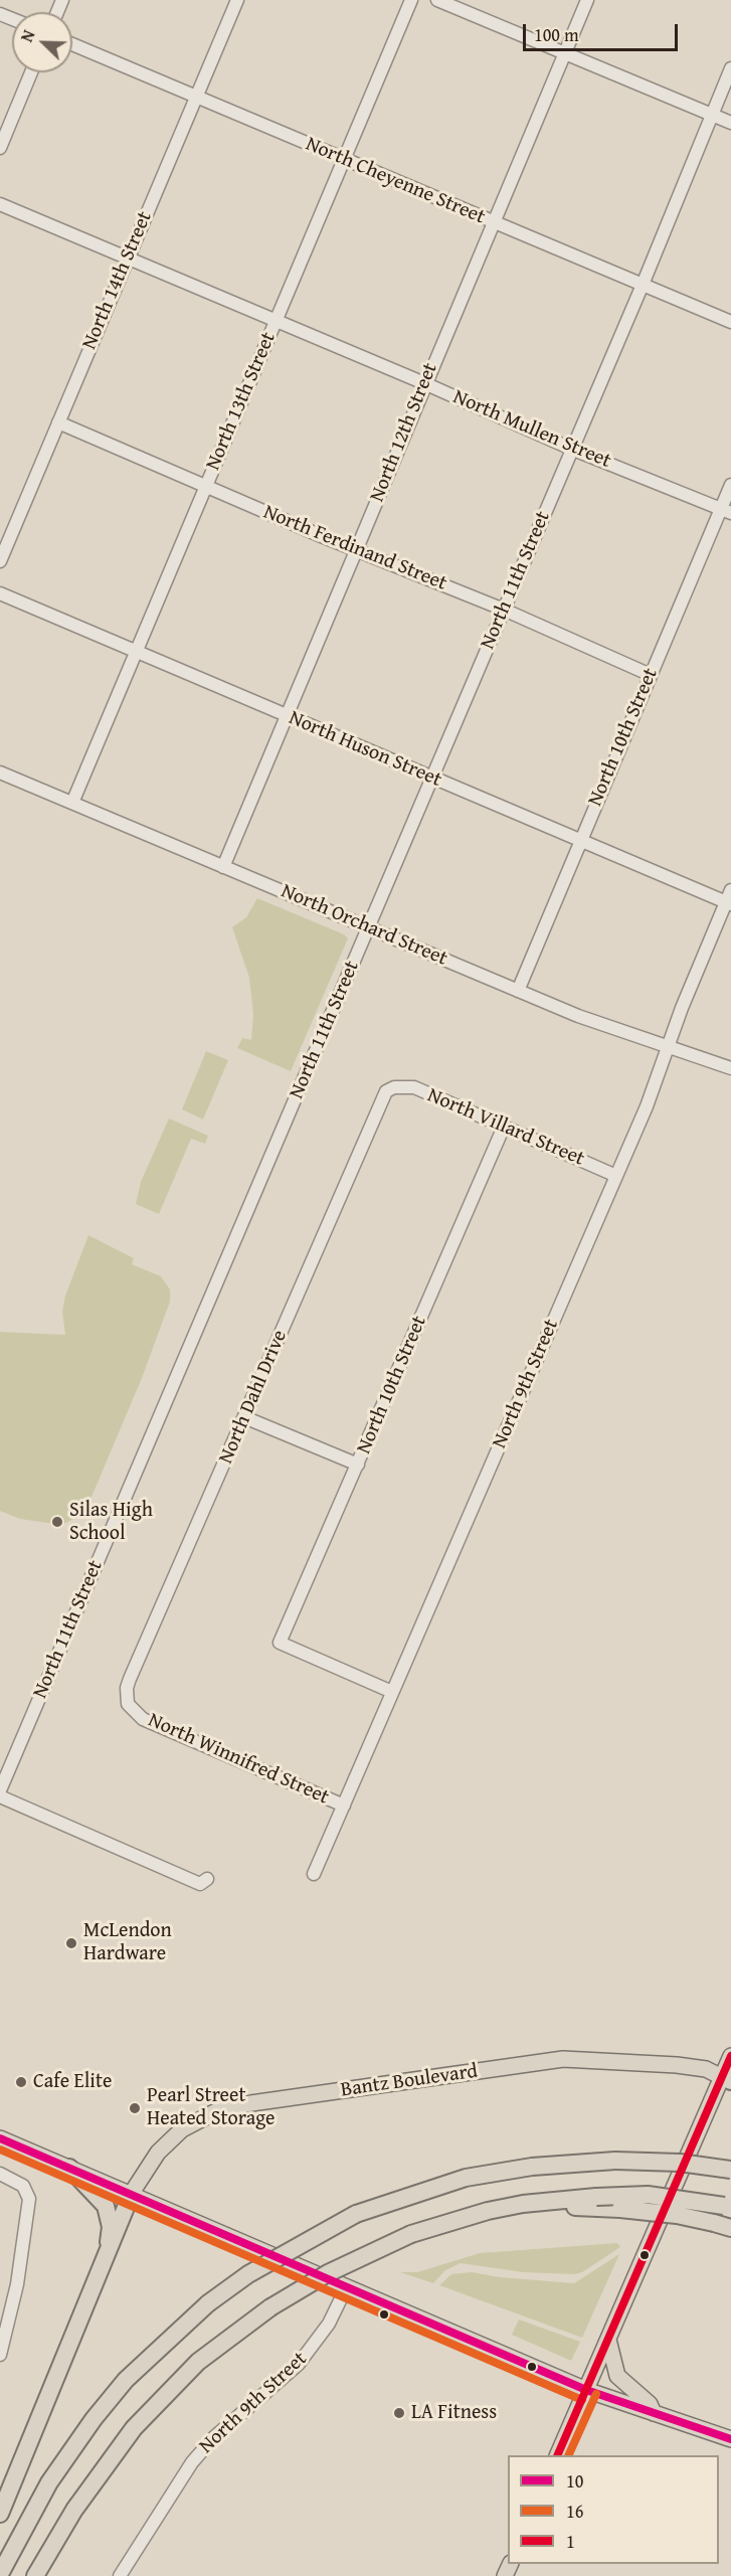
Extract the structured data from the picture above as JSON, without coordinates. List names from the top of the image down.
{
  "streets": {
    "main road": ["Bantz Boulevard"],
    "street": [
      "North Cheyenne Street",
      "North 14th Street",
      "North 13th Street",
      "North Mullen Street",
      "North 12th Street",
      "North Ferdinand Street",
      "North 11th Street",
      "North 10th Street",
      "North Huson Street",
      "North Orchard Street",
      "North Villard Street",
      "North 9th Street",
      "North Dahl Drive",
      "North Winnifred Street"
    ]
  },
  "crossings": [
    ["North Cheyenne Street", "North 14th Street"],
    ["North Cheyenne Street", "North 13th Street"],
    ["North Cheyenne Street", "North 12th Street"],
    ["North Cheyenne Street", "North 11th Street"],
    ["North 14th Street", "North Mullen Street"],
    ["North 14th Street", "North Ferdinand Street"],
    ["North 13th Street", "North Mullen Street"],
    ["North 13th Street", "North Ferdinand Street"],
    ["North 13th Street", "North Huson Street"],
    ["North 13th Street", "North Orchard Street"],
    ["North Mullen Street", "North 12th Street"],
    ["North Mullen Street", "North 11th Street"],
    ["North Mullen Street", "North 10th Street"],
    ["North 12th Street", "North Ferdinand Street"],
    ["North 12th Street", "North Huson Street"],
    ["North 12th Street", "North Orchard Street"],
    ["North Ferdinand Street", "North 11th Street"],
    ["North Ferdinand Street", "North 10th Street"],
    ["North 11th Street", "North Huson Street"],
    ["North 11th Street", "North Orchard Street"],
    ["North 10th Street", "North Huson Street"],
    ["North 10th Street", "North Orchard Street"],
    ["North 10th Street", "North Villard Street"],
    ["North 10th Street", "North 9th Street"],
    ["North Huson Street", "North 9th Street"],
    ["North Orchard Street", "North 9th Street"],
    ["North Villard Street", "North 9th Street"],
    ["North Villard Street", "North Dahl Drive"],
    ["North 9th Street", "North Winnifred Street"],
    ["North Dahl Drive", "North Winnifred Street"]
  ],
  "places": [
    "Silas High School",
    "McLendon Hardware",
    "Cafe Elite",
    "Pearl Street Heated Storage",
    "LA Fitness"
  ],
  "lines": ["transit line 1", "transit line 10", "transit line 16"],
  "legend": ["10", "16", "1"],
  "scale_bar": "100 m",
  "north": "top left"
}
